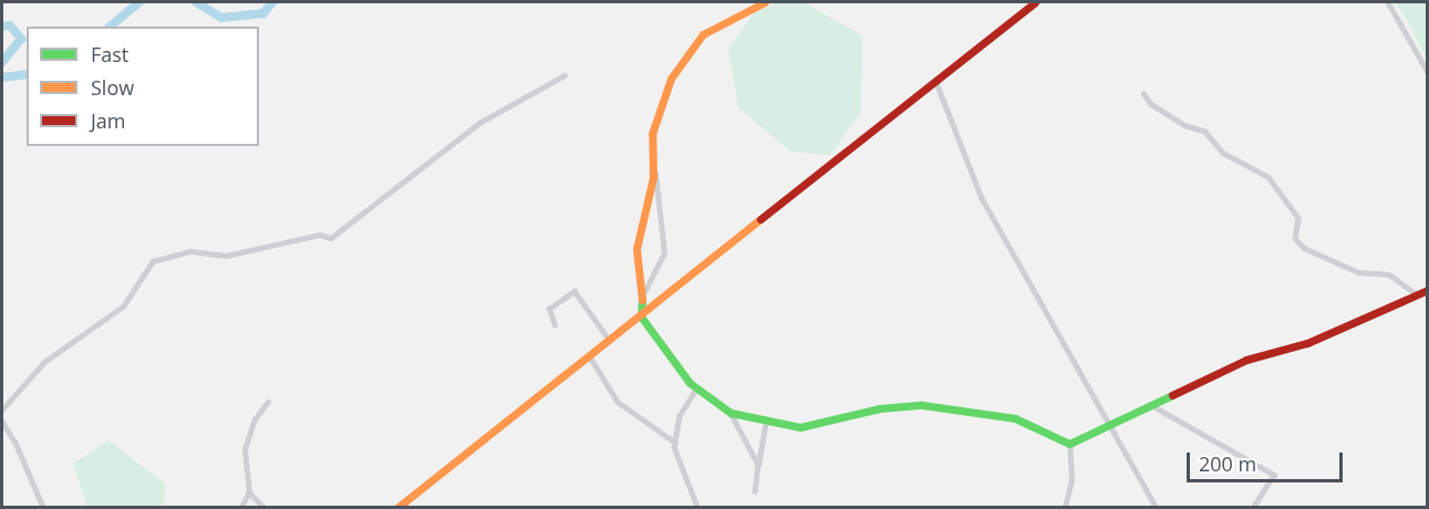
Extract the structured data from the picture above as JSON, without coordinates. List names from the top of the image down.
{
  "legend": ["Fast", "Slow", "Jam"],
  "scale_bar": "200 m"
}
